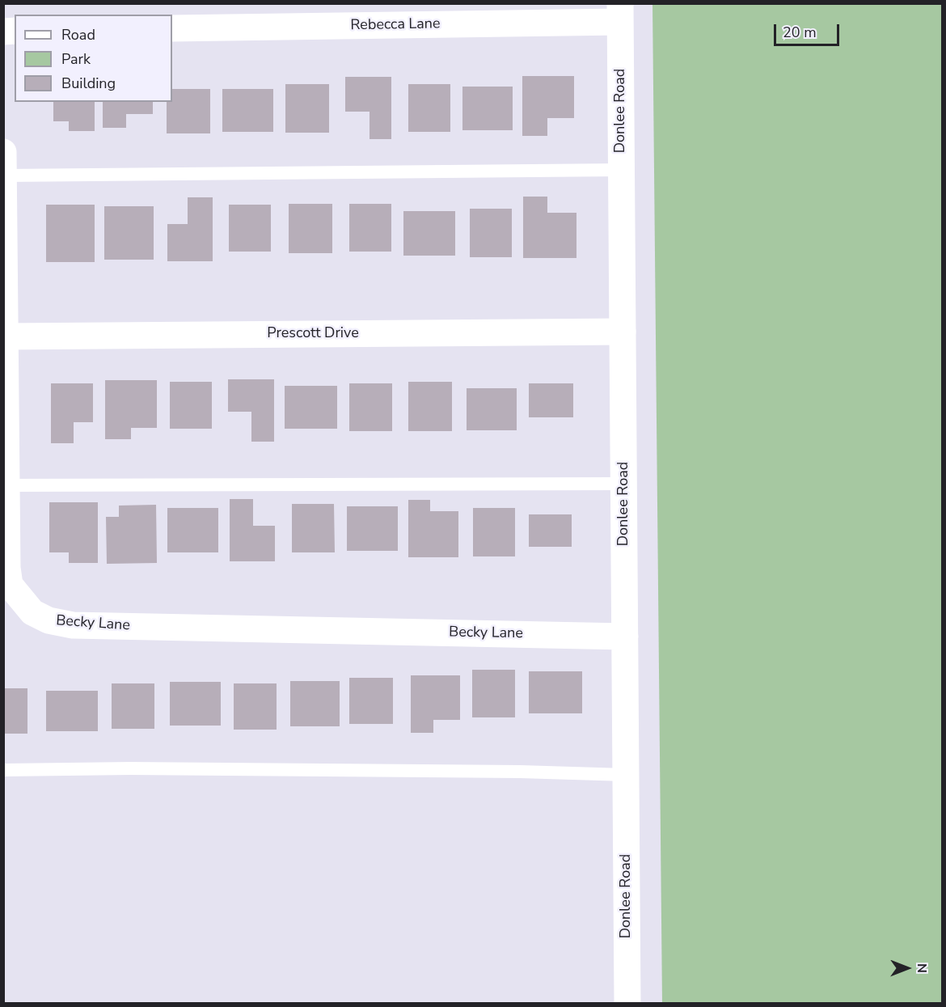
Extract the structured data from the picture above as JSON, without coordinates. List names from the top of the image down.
{
  "streets": {
    "street": [
      "Rebecca Lane",
      "Donlee Road",
      "Prescott Drive",
      "Becky Lane"
    ]
  },
  "crossings": [
    ["Rebecca Lane", "Donlee Road"],
    ["Donlee Road", "Prescott Drive"],
    ["Donlee Road", "Becky Lane"],
    ["Prescott Drive", "Becky Lane"]
  ],
  "legend": ["Road", "Park", "Building"],
  "scale_bar": "20 m",
  "north": "right"
}
